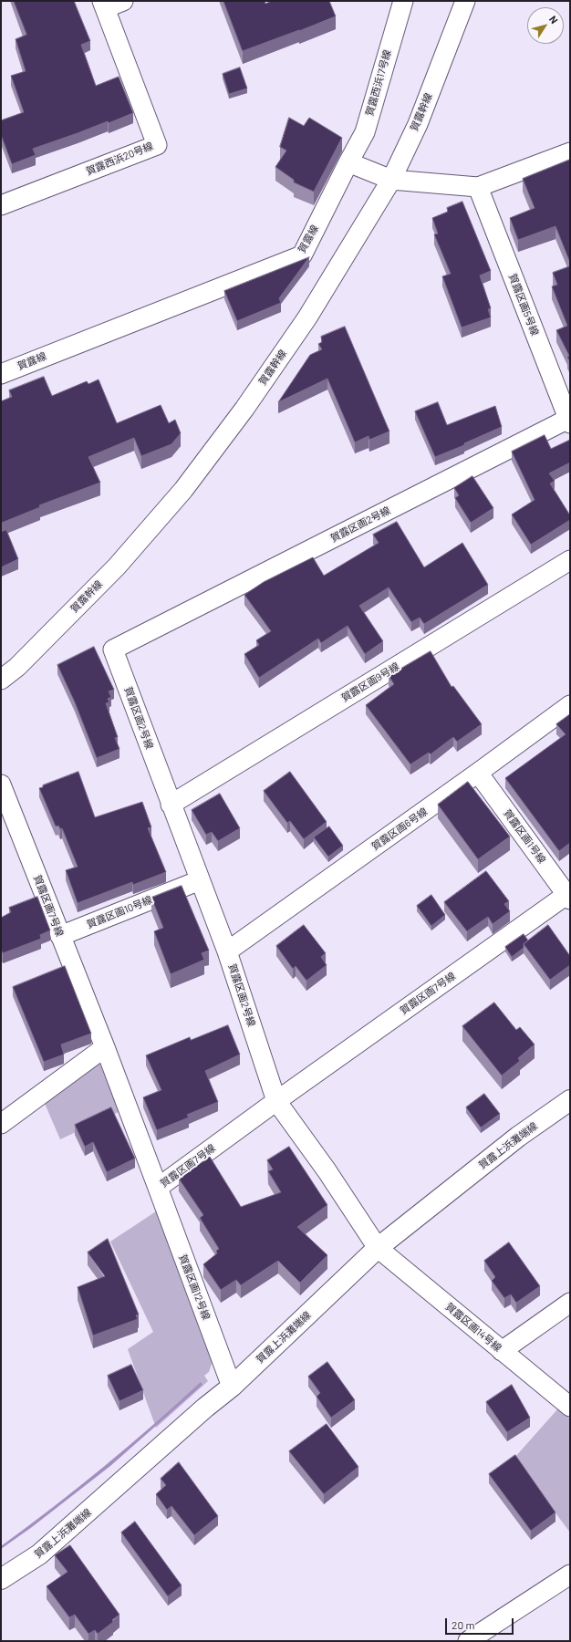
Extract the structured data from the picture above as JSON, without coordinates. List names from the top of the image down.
{
  "streets": {
    "street": [
      "賀露西浜17号線",
      "賀露幹線",
      "賀露西浜20号線",
      "賀露線",
      "賀露区画5号線",
      "賀露区画2号線",
      "賀露区画9号線",
      "賀露区画6号線",
      "賀露区画1号線",
      "賀露区画7号線",
      "賀露区画10号線",
      "賀露上浜灘端線",
      "賀露区画12号線",
      "賀露区画14号線"
    ]
  },
  "crossings": [
    ["賀露西浜17号線", "賀露線"],
    ["賀露区画5号線", "賀露区画2号線"],
    ["賀露区画2号線", "賀露区画9号線"],
    ["賀露区画2号線", "賀露区画6号線"],
    ["賀露区画2号線", "賀露区画7号線"],
    ["賀露区画2号線", "賀露区画10号線"],
    ["賀露区画2号線", "賀露上浜灘端線"],
    ["賀露区画2号線", "賀露区画14号線"],
    ["賀露区画6号線", "賀露区画1号線"],
    ["賀露区画1号線", "賀露区画7号線"],
    ["賀露区画7号線", "賀露区画10号線"],
    ["賀露区画7号線", "賀露区画12号線"],
    ["賀露上浜灘端線", "賀露区画12号線"],
    ["賀露上浜灘端線", "賀露区画14号線"]
  ],
  "scale_bar": "20 m",
  "north": "top right"
}
